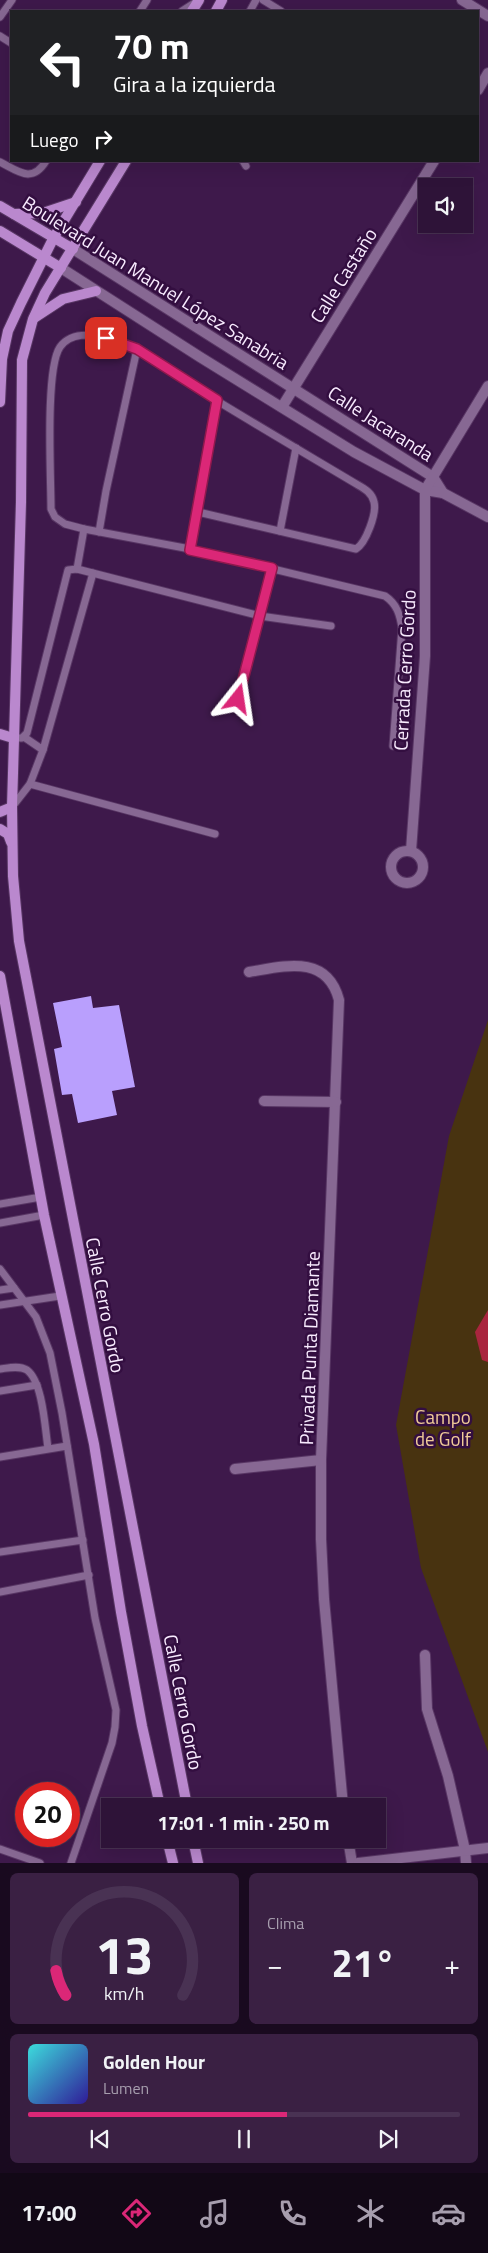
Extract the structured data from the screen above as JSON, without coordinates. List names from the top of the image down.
{
  "streets": {
    "main road": ["Boulevard Juan Manuel López Sanabria", "Calle Cerro Gordo"],
    "street": [
      "Calle Castaño",
      "Calle Jacaranda",
      "Cerrada Cerro Gordo",
      "Privada Punta Diamante"
    ]
  },
  "crossings": [
    ["Calle Castaño", "Boulevard Juan Manuel López Sanabria"],
    ["Calle Castaño", "Calle Jacaranda"],
    ["Boulevard Juan Manuel López Sanabria", "Calle Jacaranda"],
    ["Boulevard Juan Manuel López Sanabria", "Calle Cerro Gordo"],
    ["Calle Jacaranda", "Cerrada Cerro Gordo"]
  ],
  "parks": ["Campo de Golf"],
  "page": {
    "turn": ["70 m", "Gira a la izquierda"],
    "then": "Luego",
    "limit": "20",
    "trip": "17:01 · 1 min · 250 m",
    "tile": "Clima",
    "heat": ["−", "21°", "+"],
    "song": ["Golden Hour", "Lumen"],
    "tabs": "17:00",
    "gauge": ["13", "km/h"]
  }
}
